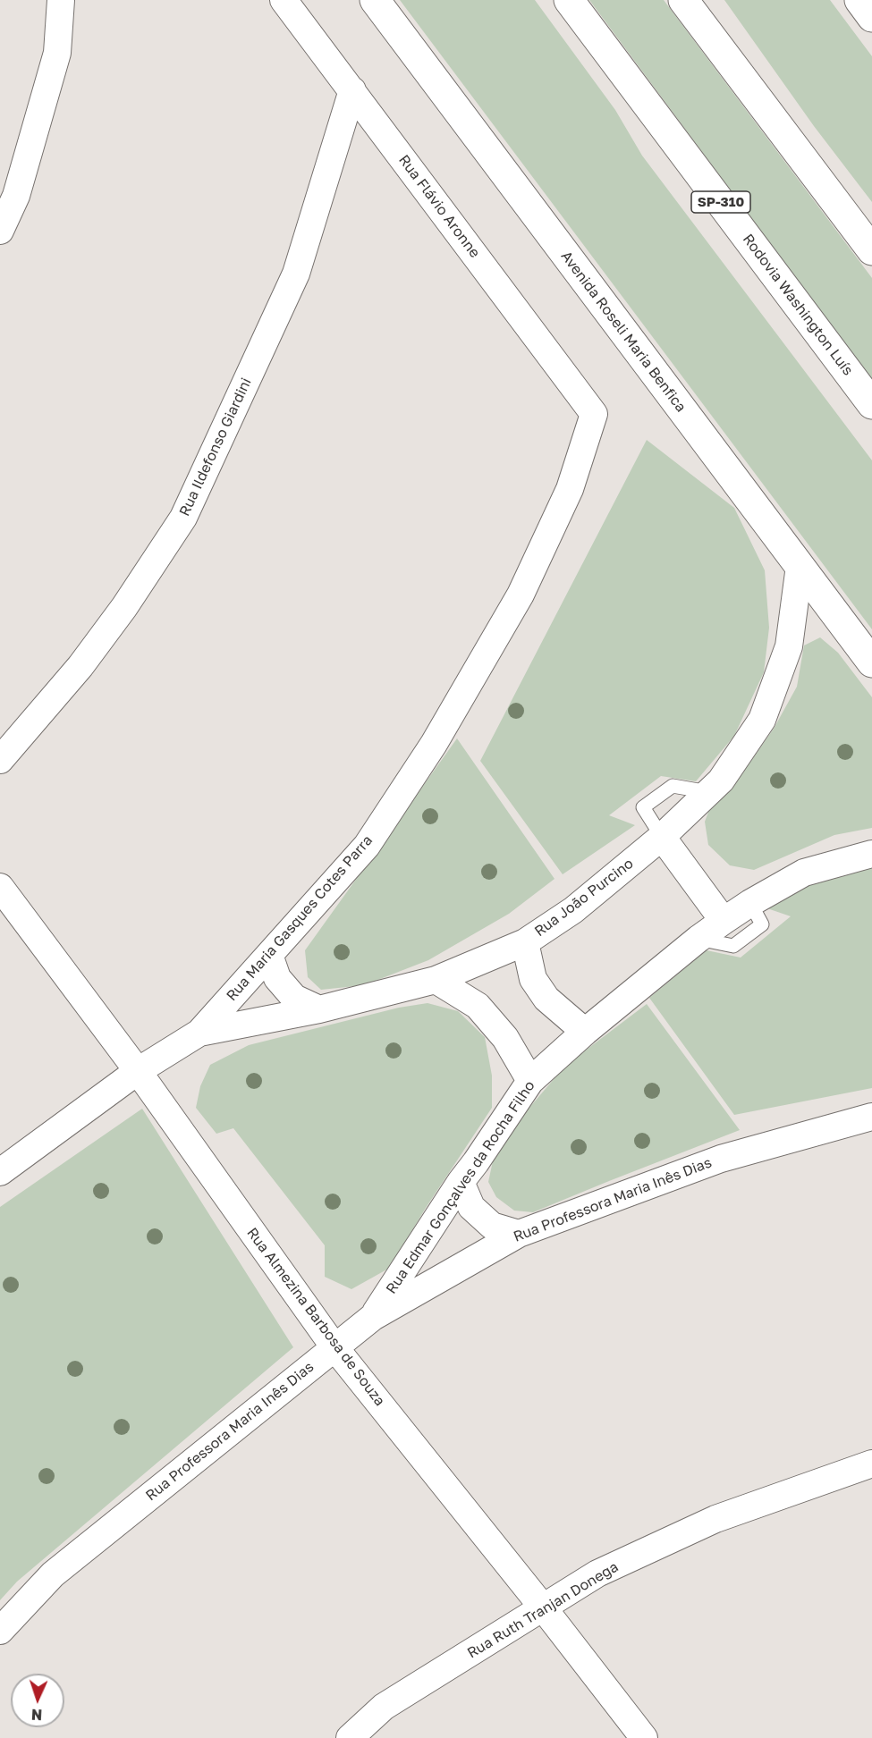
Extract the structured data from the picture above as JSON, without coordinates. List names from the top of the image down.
{
  "streets": {
    "main road": ["SP-310", "Rodovia Washington Luís", "Avenida Roseli Maria Benfica"],
    "street": [
      "Rua Flávio Aronne",
      "Rua Ildefonso Giardini",
      "Rua João Purcino",
      "Rua Maria Gasques Cotes Parra",
      "Rua Edmar Gonçalves da Rocha Filho",
      "Rua Professora Maria Inês Dias",
      "Rua Almezina Barbosa de Souza",
      "Rua Ruth Tranjan Donega"
    ]
  },
  "crossings": [
    ["Rua Flávio Aronne", "Rua Ildefonso Giardini"],
    ["Rua Flávio Aronne", "Rua Maria Gasques Cotes Parra"],
    ["Avenida Roseli Maria Benfica", "Rua João Purcino"],
    ["Rua João Purcino", "Rua Maria Gasques Cotes Parra"],
    ["Rua Maria Gasques Cotes Parra", "Rua Almezina Barbosa de Souza"],
    ["Rua Edmar Gonçalves da Rocha Filho", "Rua Professora Maria Inês Dias"],
    ["Rua Professora Maria Inês Dias", "Rua Almezina Barbosa de Souza"],
    ["Rua Almezina Barbosa de Souza", "Rua Ruth Tranjan Donega"]
  ],
  "north": "bottom"
}
